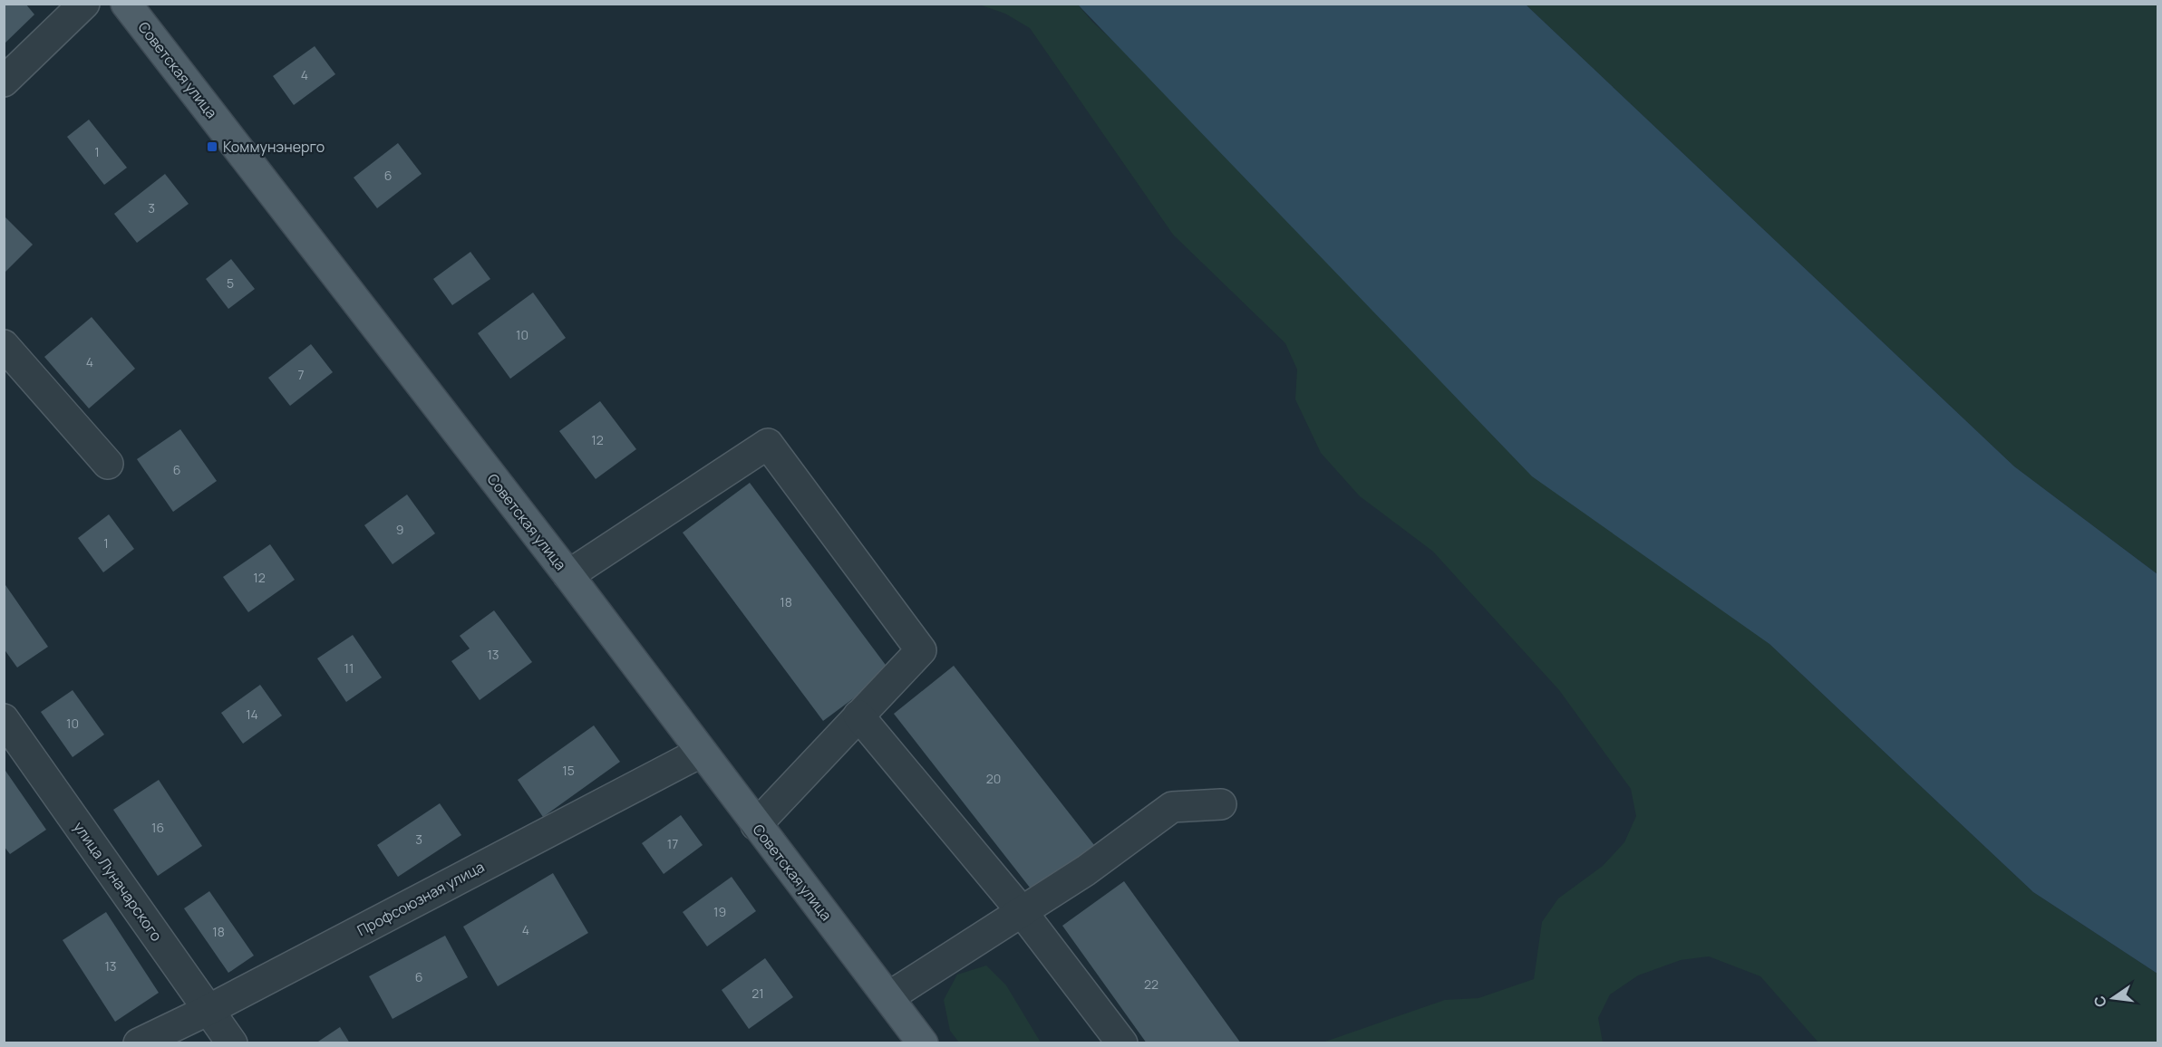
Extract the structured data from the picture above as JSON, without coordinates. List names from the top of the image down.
{
  "streets": {
    "main road": ["Советская улица"],
    "street": ["улица Луначарского", "Профсоюзная улица"]
  },
  "crossings": [
    ["Советская улица", "Профсоюзная улица"],
    ["улица Луначарского", "Профсоюзная улица"]
  ],
  "places": {
    "transit": ["Коммунэнерго"]
  },
  "house_numbers": [
    "4",
    "1",
    "6",
    "3",
    "5",
    "10",
    "4",
    "7",
    "12",
    "6",
    "9",
    "1",
    "12",
    "18",
    "13",
    "11",
    "14",
    "10",
    "15",
    "20",
    "16",
    "3",
    "17",
    "19",
    "4",
    "18",
    "13",
    "6",
    "22",
    "21"
  ],
  "north": "left"
}
